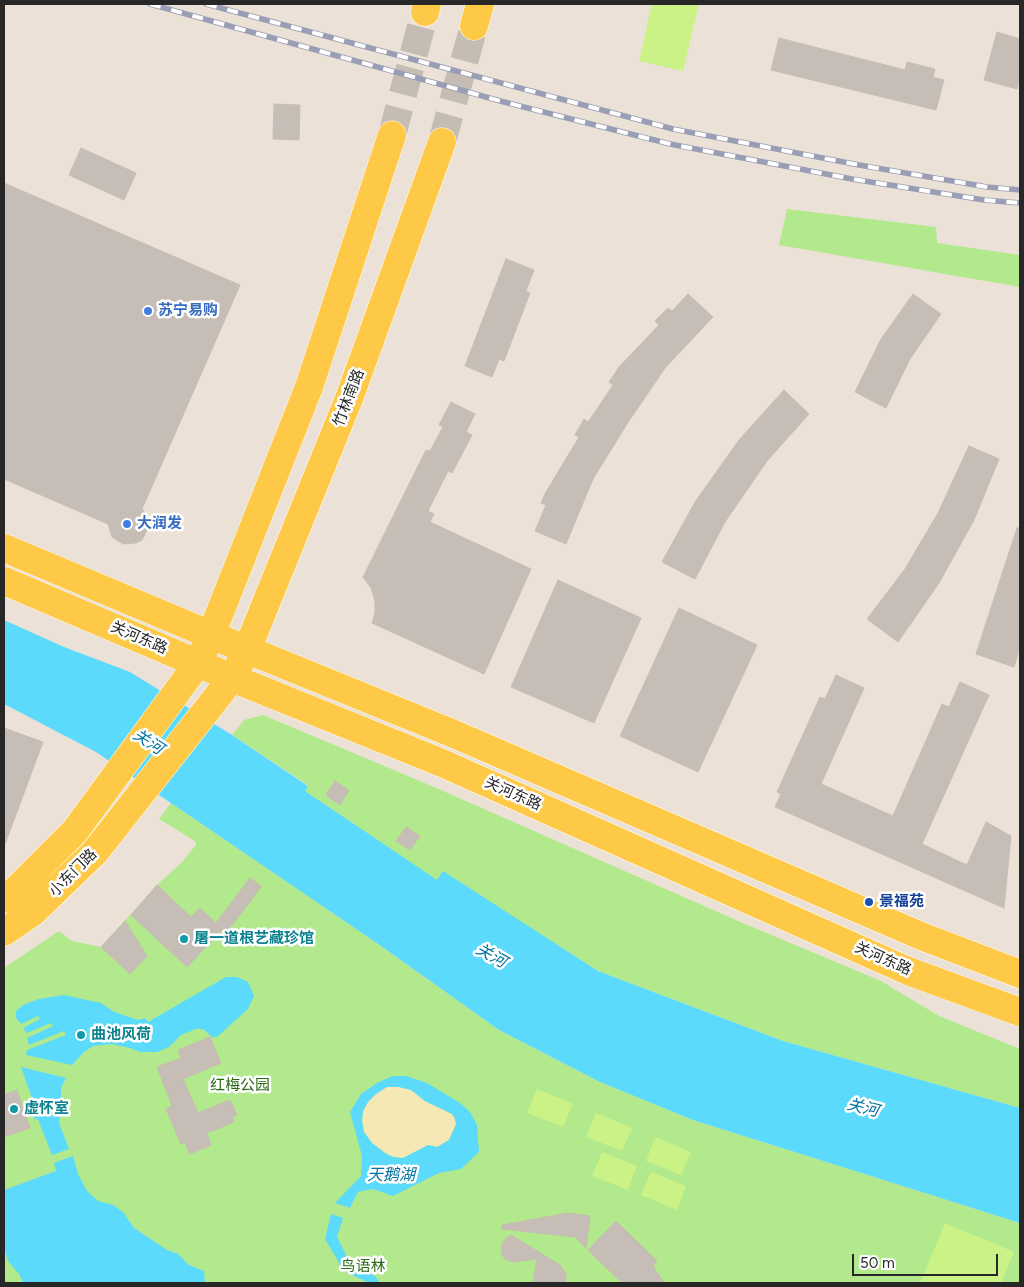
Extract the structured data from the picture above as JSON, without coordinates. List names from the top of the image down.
{
  "streets": {
    "main road": ["竹林南路", "关河东路", "小东门路"]
  },
  "crossings": [
    ["竹林南路", "关河东路"],
    ["关河东路", "小东门路"]
  ],
  "water": ["关河", "天鹅湖"],
  "parks": ["红梅公园", "鸟语林"],
  "places": [
    "苏宁易购",
    "大润发",
    "景福苑",
    "屠一道根艺藏珍馆",
    "曲池风荷",
    "虚怀室"
  ],
  "scale_bar": "50 m"
}
